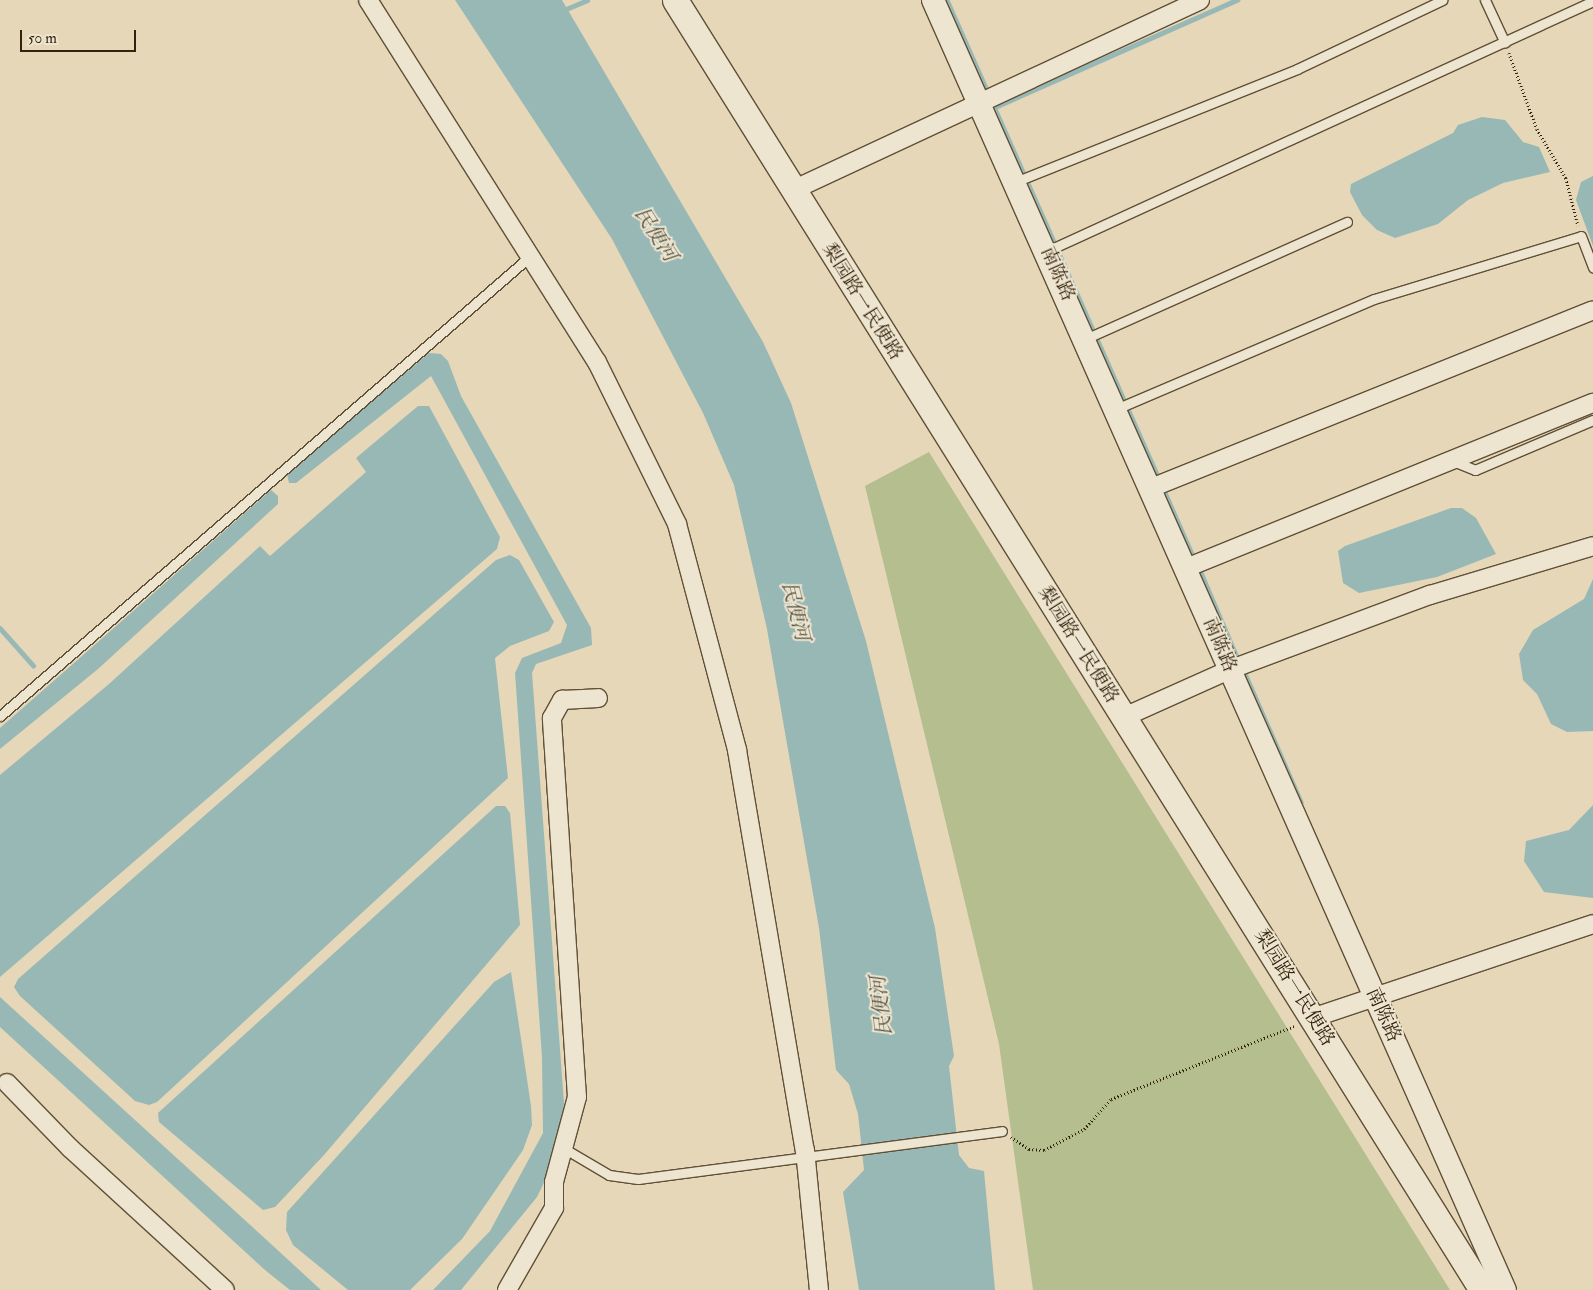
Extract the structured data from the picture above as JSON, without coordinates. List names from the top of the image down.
{
  "streets": {
    "main road": ["梨园路一民便路"],
    "street": ["南陈路"]
  },
  "water": ["民便河"],
  "scale_bar": "50 m"
}
